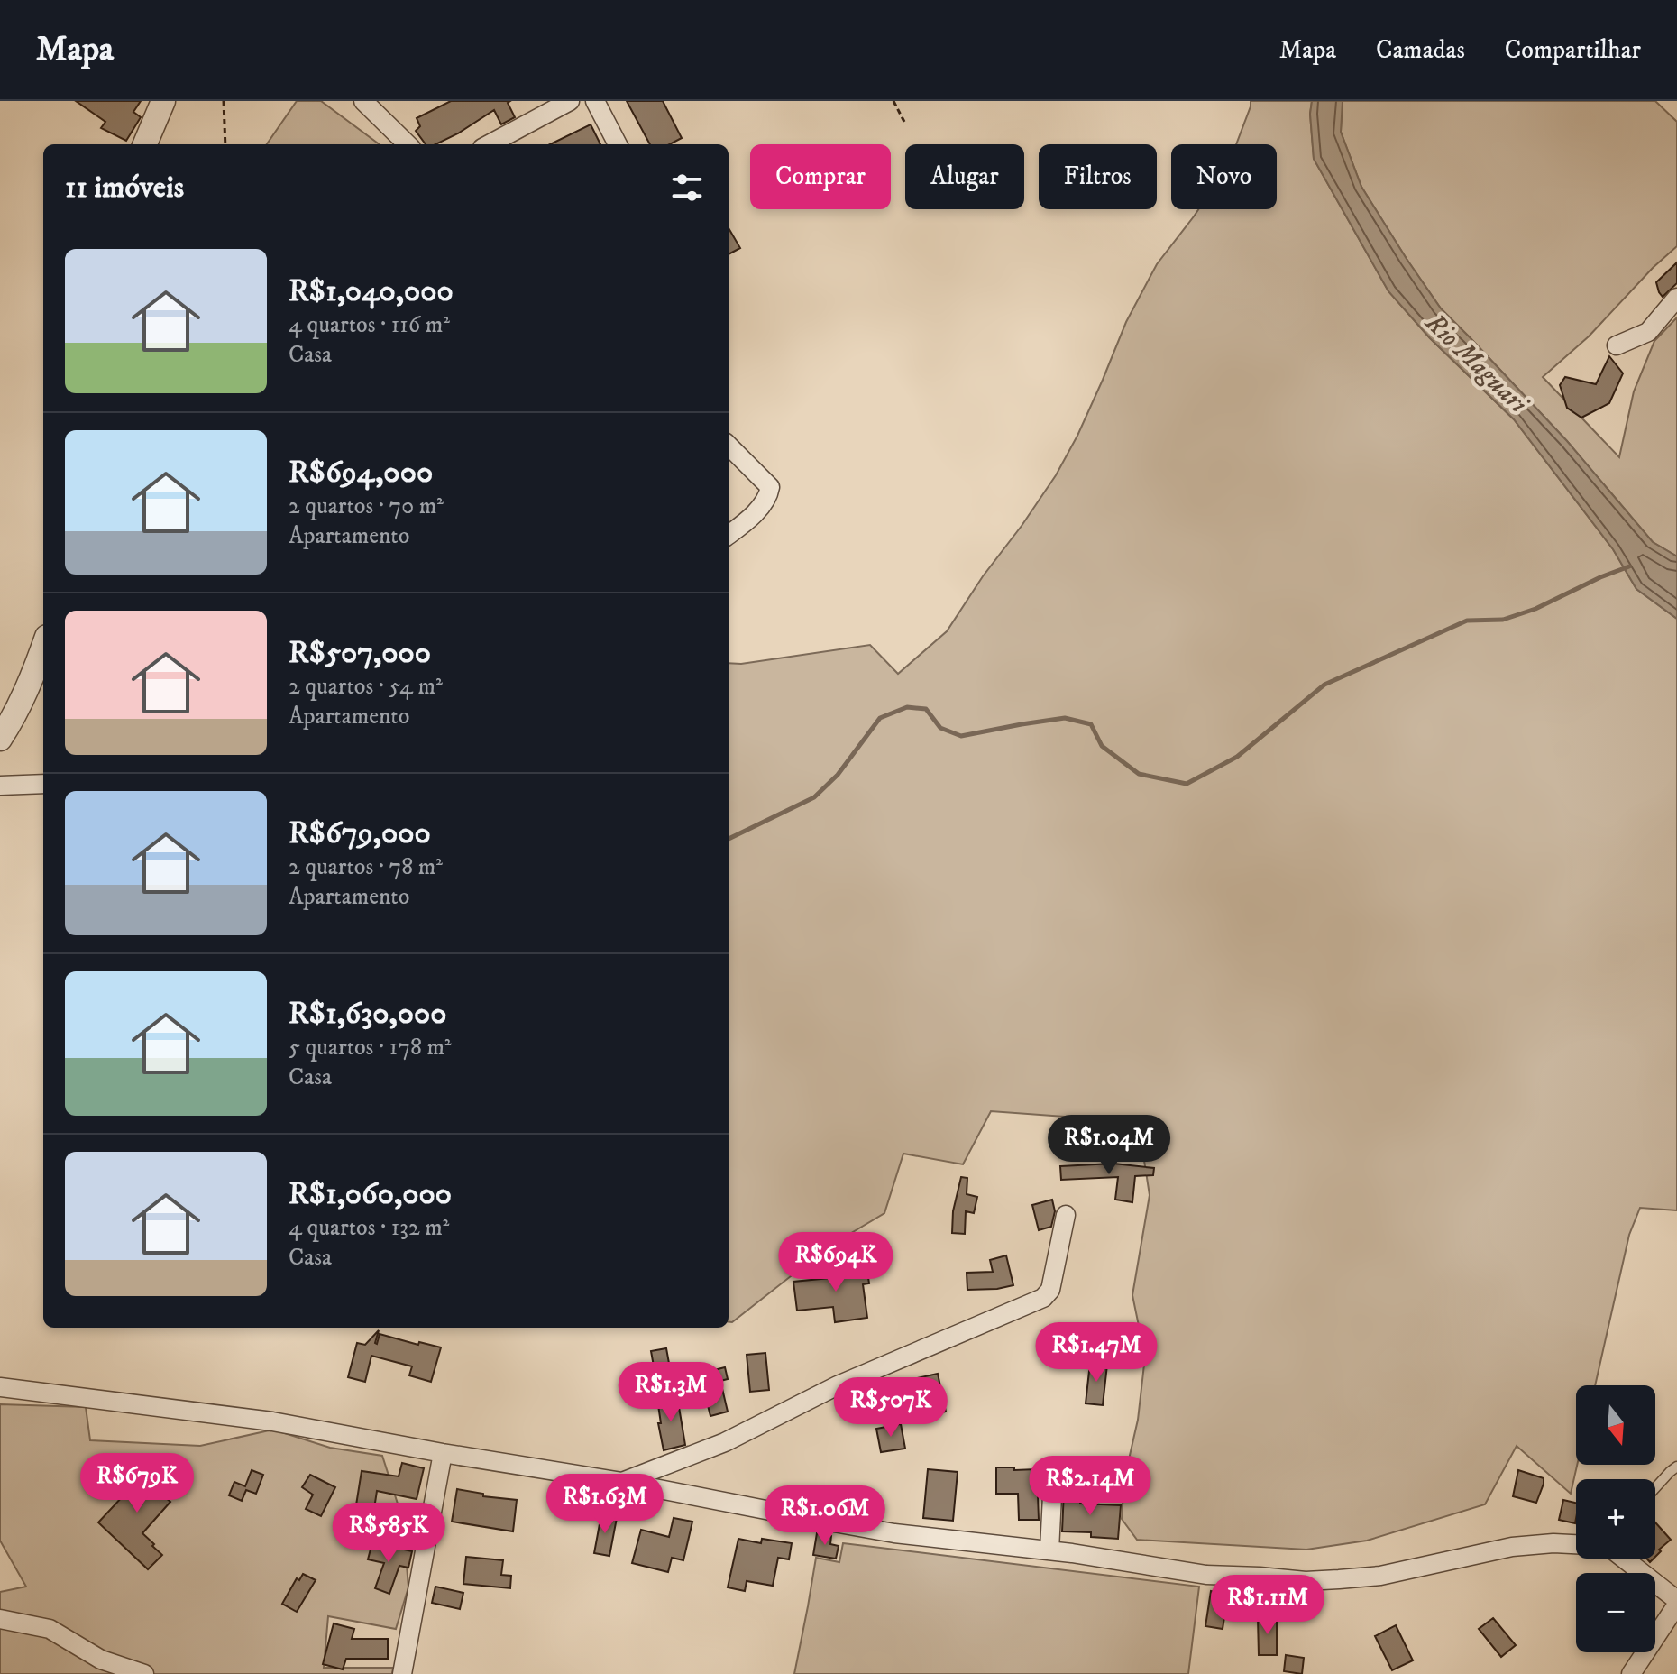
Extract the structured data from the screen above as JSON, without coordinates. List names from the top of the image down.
{
  "water": ["Rio Maguari"],
  "north": "bottom",
  "page": {
    "header": "Mapa",
    "nav": ["Mapa", "Camadas", "Compartilhar"],
    "chip": [
      "Comprar",
      "Alugar",
      "Filtros",
      "Novo"
    ],
    "heading": "11 imóveis",
    "list": [
      {
        "name": "R$1,040,000",
        "note": "4 quartos · 116 m² · Casa"
      },
      {
        "name": "R$694,000",
        "note": "2 quartos · 70 m² · Apartamento"
      },
      {
        "name": "R$507,000",
        "note": "2 quartos · 54 m² · Apartamento"
      },
      {
        "name": "R$679,000",
        "note": "2 quartos · 78 m² · Apartamento"
      },
      {
        "name": "R$1,630,000",
        "note": "5 quartos · 178 m² · Casa"
      },
      {
        "name": "R$1,060,000",
        "note": "4 quartos · 132 m² · Casa"
      }
    ],
    "price": [
      "R$1.04M",
      "R$694K",
      "R$1.47M",
      "R$1.3M",
      "R$507K",
      "R$679K",
      "R$2.14M",
      "R$1.63M",
      "R$1.06M",
      "R$585K",
      "R$1.11M"
    ],
    "map_buttons": ["+", "−"]
  }
}
